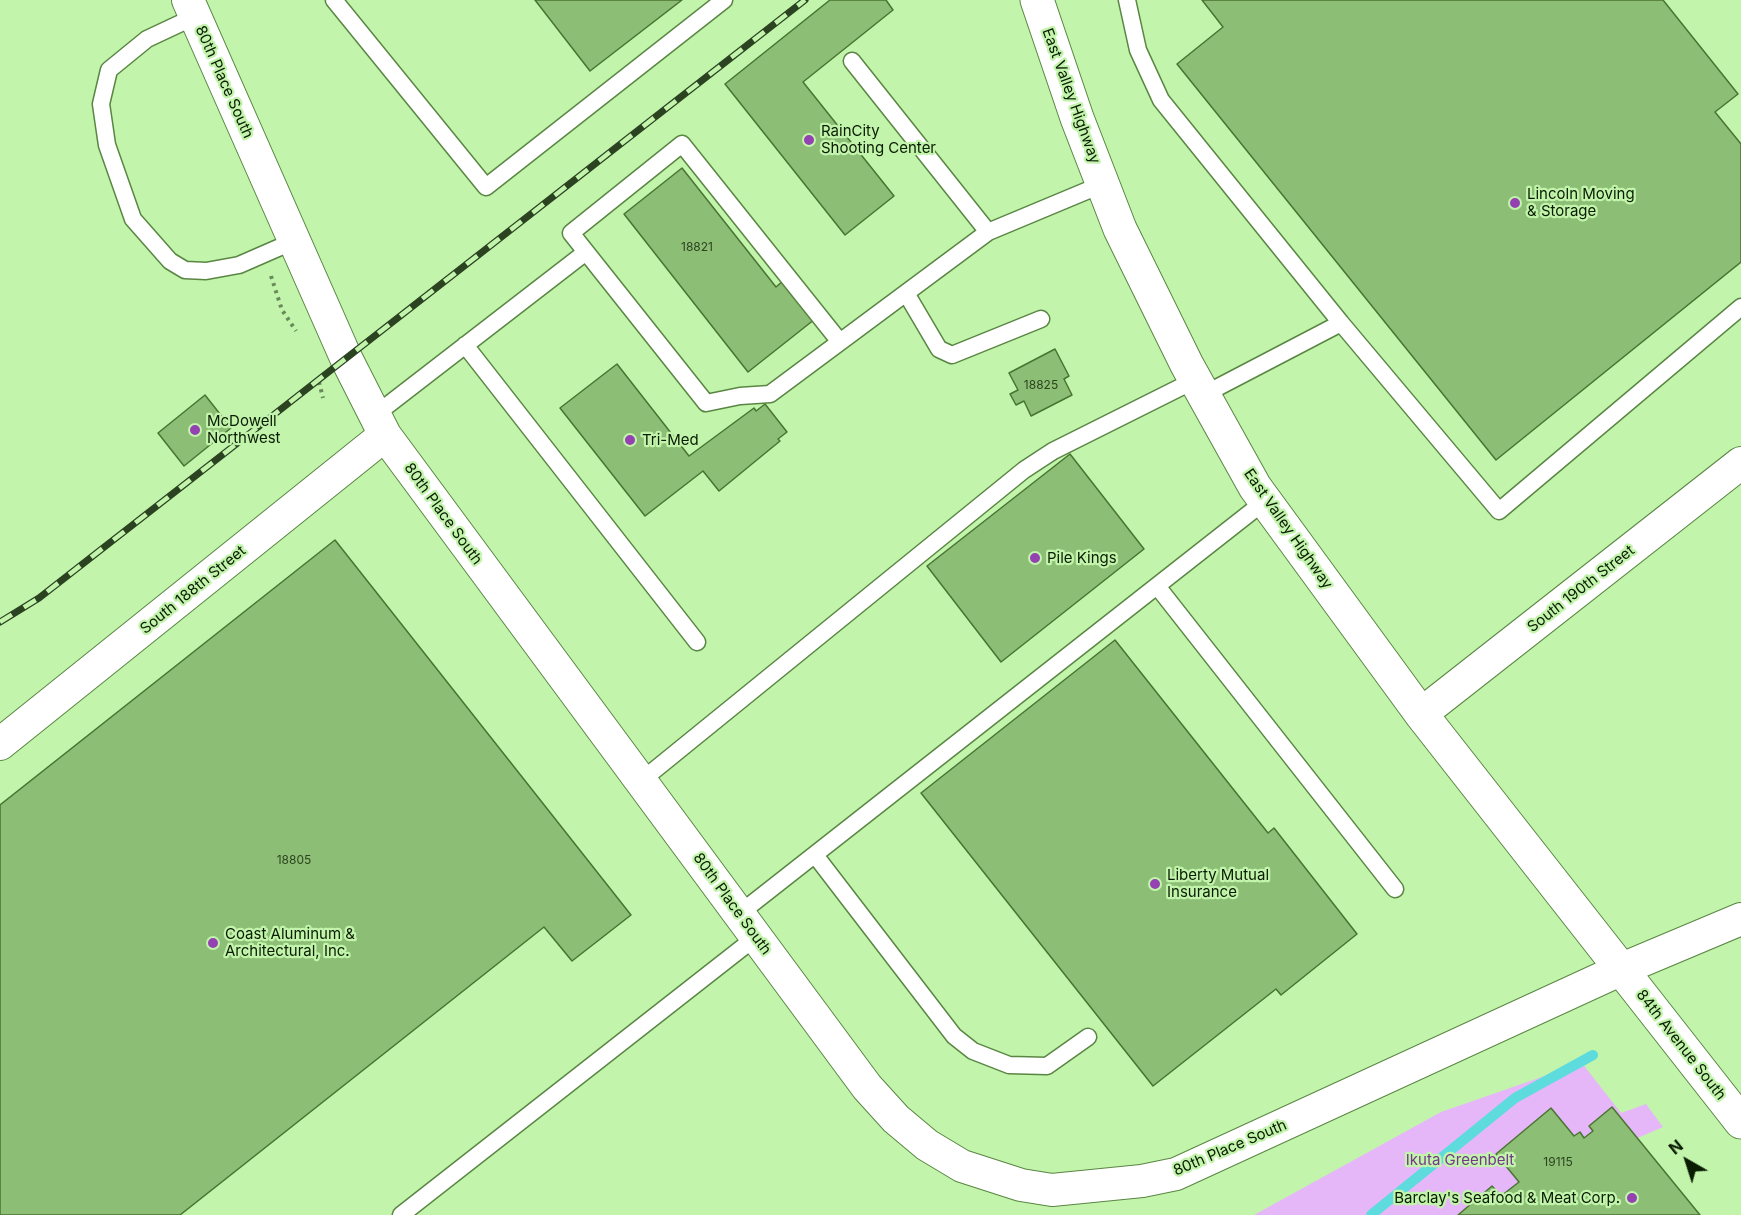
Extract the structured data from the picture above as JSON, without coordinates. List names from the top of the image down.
{
  "streets": {
    "main road": ["East Valley Highway", "84th Avenue South"],
    "street": ["80th Place South", "South 190th Street", "South 188th Street"]
  },
  "crossings": [
    ["80th Place South", "East Valley Highway"],
    ["80th Place South", "South 188th Street"],
    ["80th Place South", "84th Avenue South"],
    ["East Valley Highway", "South 190th Street"],
    ["East Valley Highway", "84th Avenue South"]
  ],
  "parks": ["Ikuta Greenbelt"],
  "places": [
    "RainCity Shooting Center",
    "Lincoln Moving & Storage",
    "McDowell Northwest",
    "Tri-Med",
    "Pile Kings",
    "Liberty Mutual Insurance",
    "Coast Aluminum & Architectural, Inc.",
    "Barclay's Seafood & Meat Corp."
  ],
  "house_numbers": [
    "18821",
    "18825",
    "18805",
    "19115"
  ],
  "north": "top left"
}
